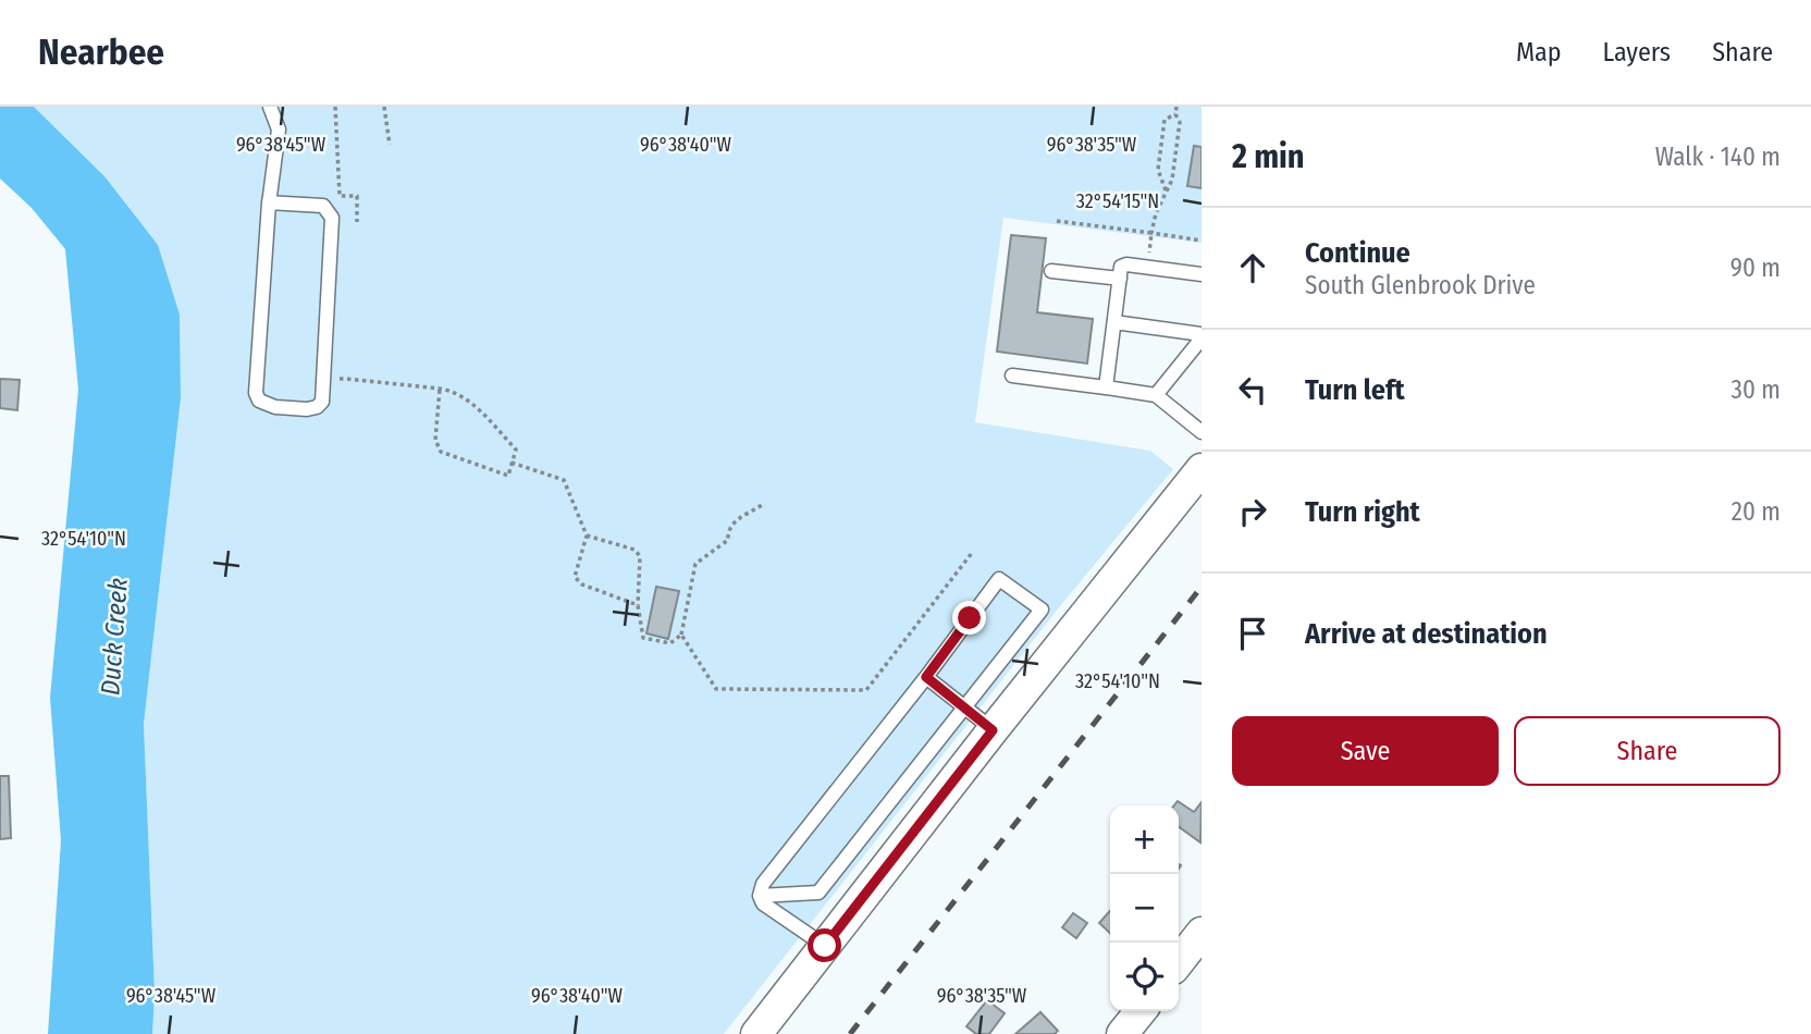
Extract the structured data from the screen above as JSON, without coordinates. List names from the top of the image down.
{
  "water": ["Duck Creek"],
  "page": {
    "header": "Nearbee",
    "nav": ["Map", "Layers", "Share"],
    "heading": ["2 min", "Walk · 140 m"],
    "list": [
      ["Continue", "South Glenbrook Drive", "90 m"],
      ["Turn left", "30 m"],
      ["Turn right", "20 m"],
      "Arrive at destination"
    ],
    "buttons": ["Save", "Share"],
    "map_buttons": ["+", "−"]
  },
  "coordinates": [
    "96°38'45\"W",
    "96°38'40\"W",
    "96°38'35\"W",
    "32°54'15\"N",
    "32°54'10\"N"
  ]
}
